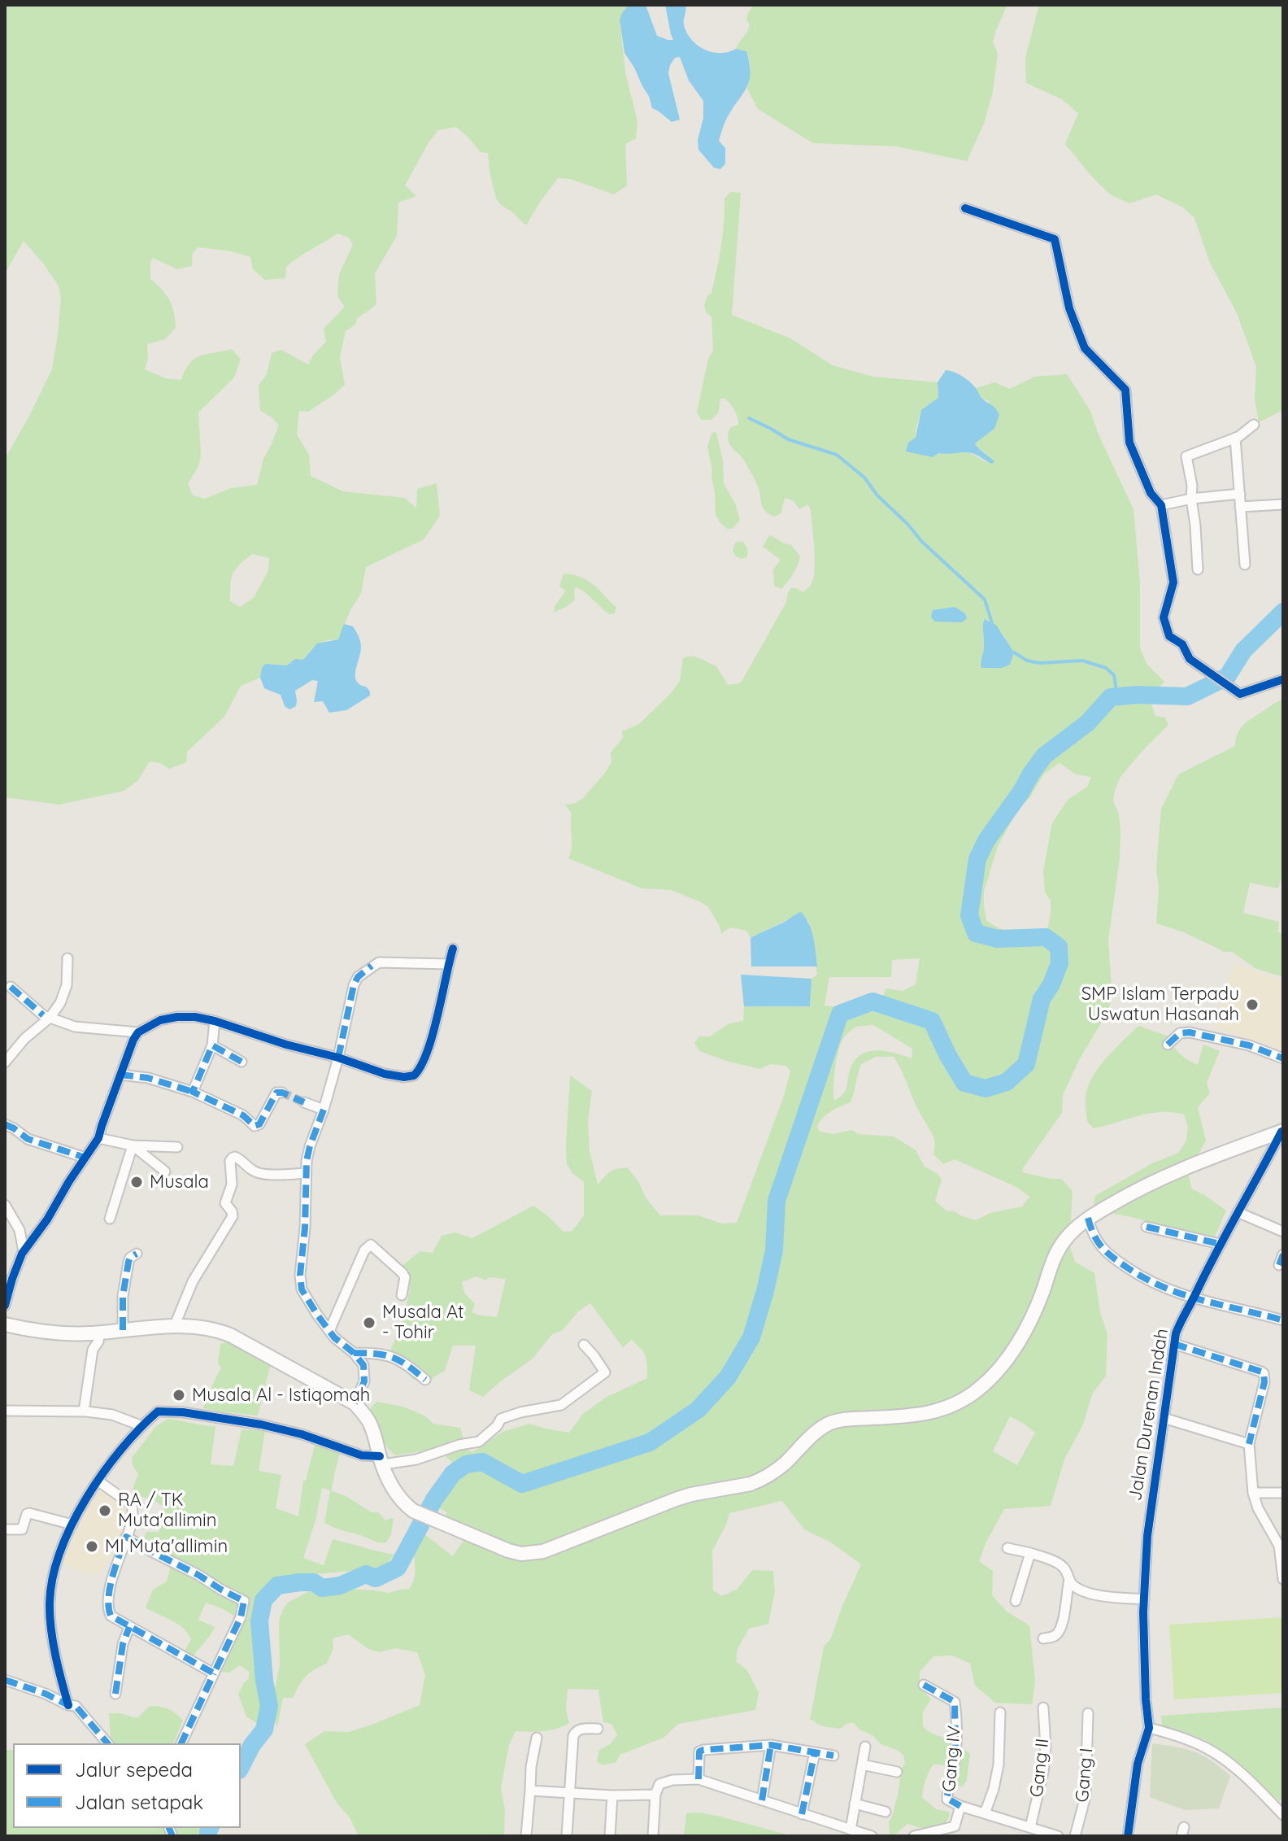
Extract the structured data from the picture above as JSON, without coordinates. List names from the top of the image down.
{
  "streets": {
    "street": [
      "Jalan Durenan Indah",
      "Gang IV",
      "Gang II",
      "Gang I"
    ]
  },
  "places": [
    "SMP Islam Terpadu Uswatun Hasanah",
    "Musala",
    "Musala At - Tohir",
    "Musala Al - Istiqomah",
    "RA / TK Muta'allimin",
    "MI Muta'allimin"
  ],
  "legend": ["Jalur sepeda", "Jalan setapak"]
}
